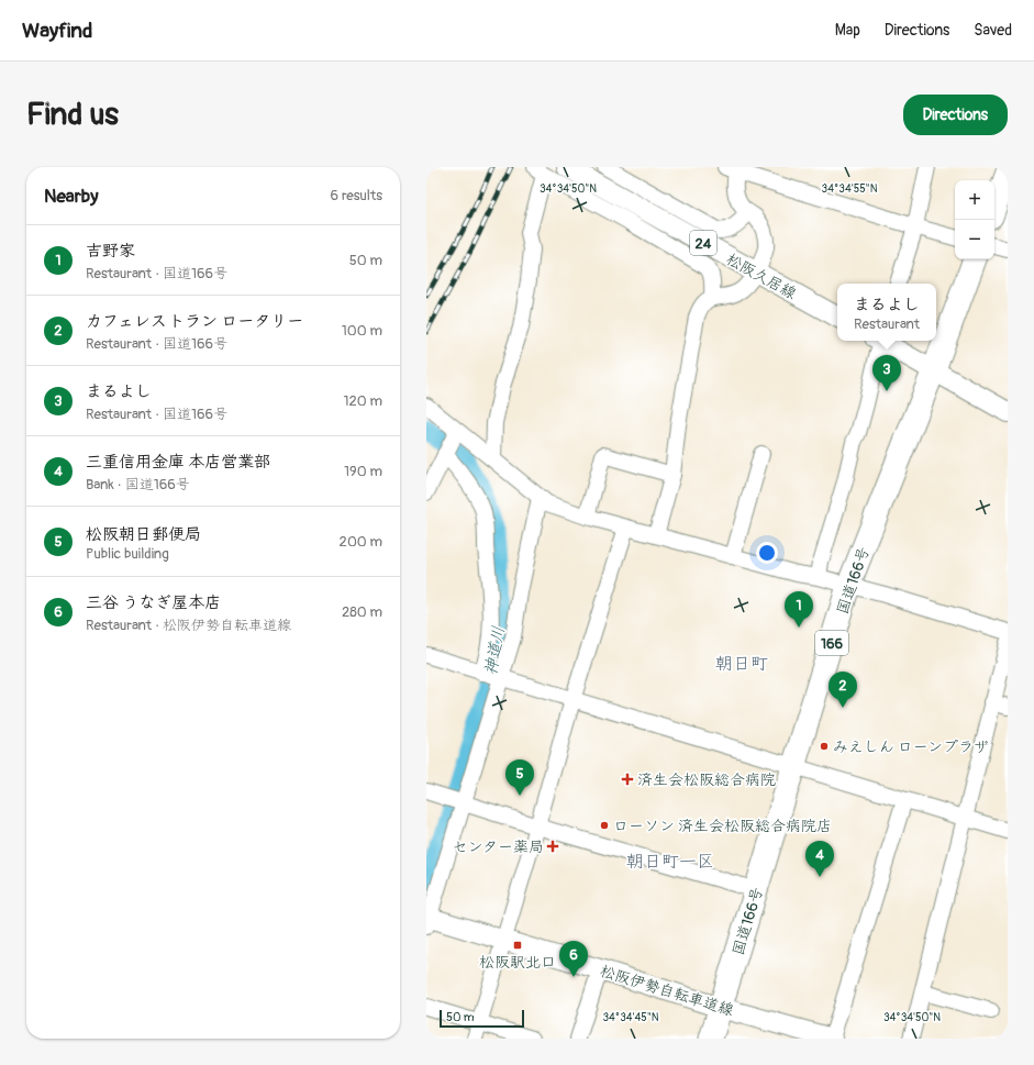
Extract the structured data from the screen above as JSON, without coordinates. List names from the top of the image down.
{
  "streets": {
    "highway": ["国道166号", "166"],
    "main road": ["24", "松阪久居線", "松阪伊勢自転車道線"]
  },
  "crossings": [
    ["国道166号", "松阪伊勢自転車道線"]
  ],
  "districts": ["朝日町", "朝日町一区"],
  "water": ["神道川"],
  "places": {
    "other": ["みえしん ローンプラザ", "ローソン 済生会松阪総合病院店"],
    "health": ["済生会松阪総合病院", "センター薬局"],
    "transit": ["松阪駅北口"]
  },
  "scale_bar": "50 m",
  "page": {
    "header": "Wayfind",
    "nav": ["Map", "Directions", "Saved"],
    "buttons": "Directions",
    "title": "Find us",
    "heading": ["Nearby", "6 results"],
    "map_buttons": ["+", "−"],
    "list": [
      {
        "mark": "1",
        "name": "吉野家",
        "note": "Restaurant · 国道166号",
        "value": "50 m"
      },
      {
        "mark": "2",
        "name": "カフェレストラン ロータリー",
        "note": "Restaurant · 国道166号",
        "value": "100 m"
      },
      {
        "mark": "3",
        "name": "まるよし",
        "note": "Restaurant · 国道166号",
        "value": "120 m"
      },
      {
        "mark": "4",
        "name": "三重信用金庫 本店営業部",
        "note": "Bank · 国道166号",
        "value": "190 m"
      },
      {
        "mark": "5",
        "name": "松阪朝日郵便局",
        "note": "Public building",
        "value": "200 m"
      },
      {
        "mark": "6",
        "name": "三谷 うなぎ屋本店",
        "note": "Restaurant · 松阪伊勢自転車道線",
        "value": "280 m"
      }
    ],
    "popup": ["まるよし", "Restaurant"],
    "pins": [
      "3",
      "1",
      "2",
      "5",
      "4",
      "6"
    ],
    "scale": "50 m"
  },
  "coordinates": ["34°34'50\"N", "34°34'55\"N", "34°34'45\"N"]
}
